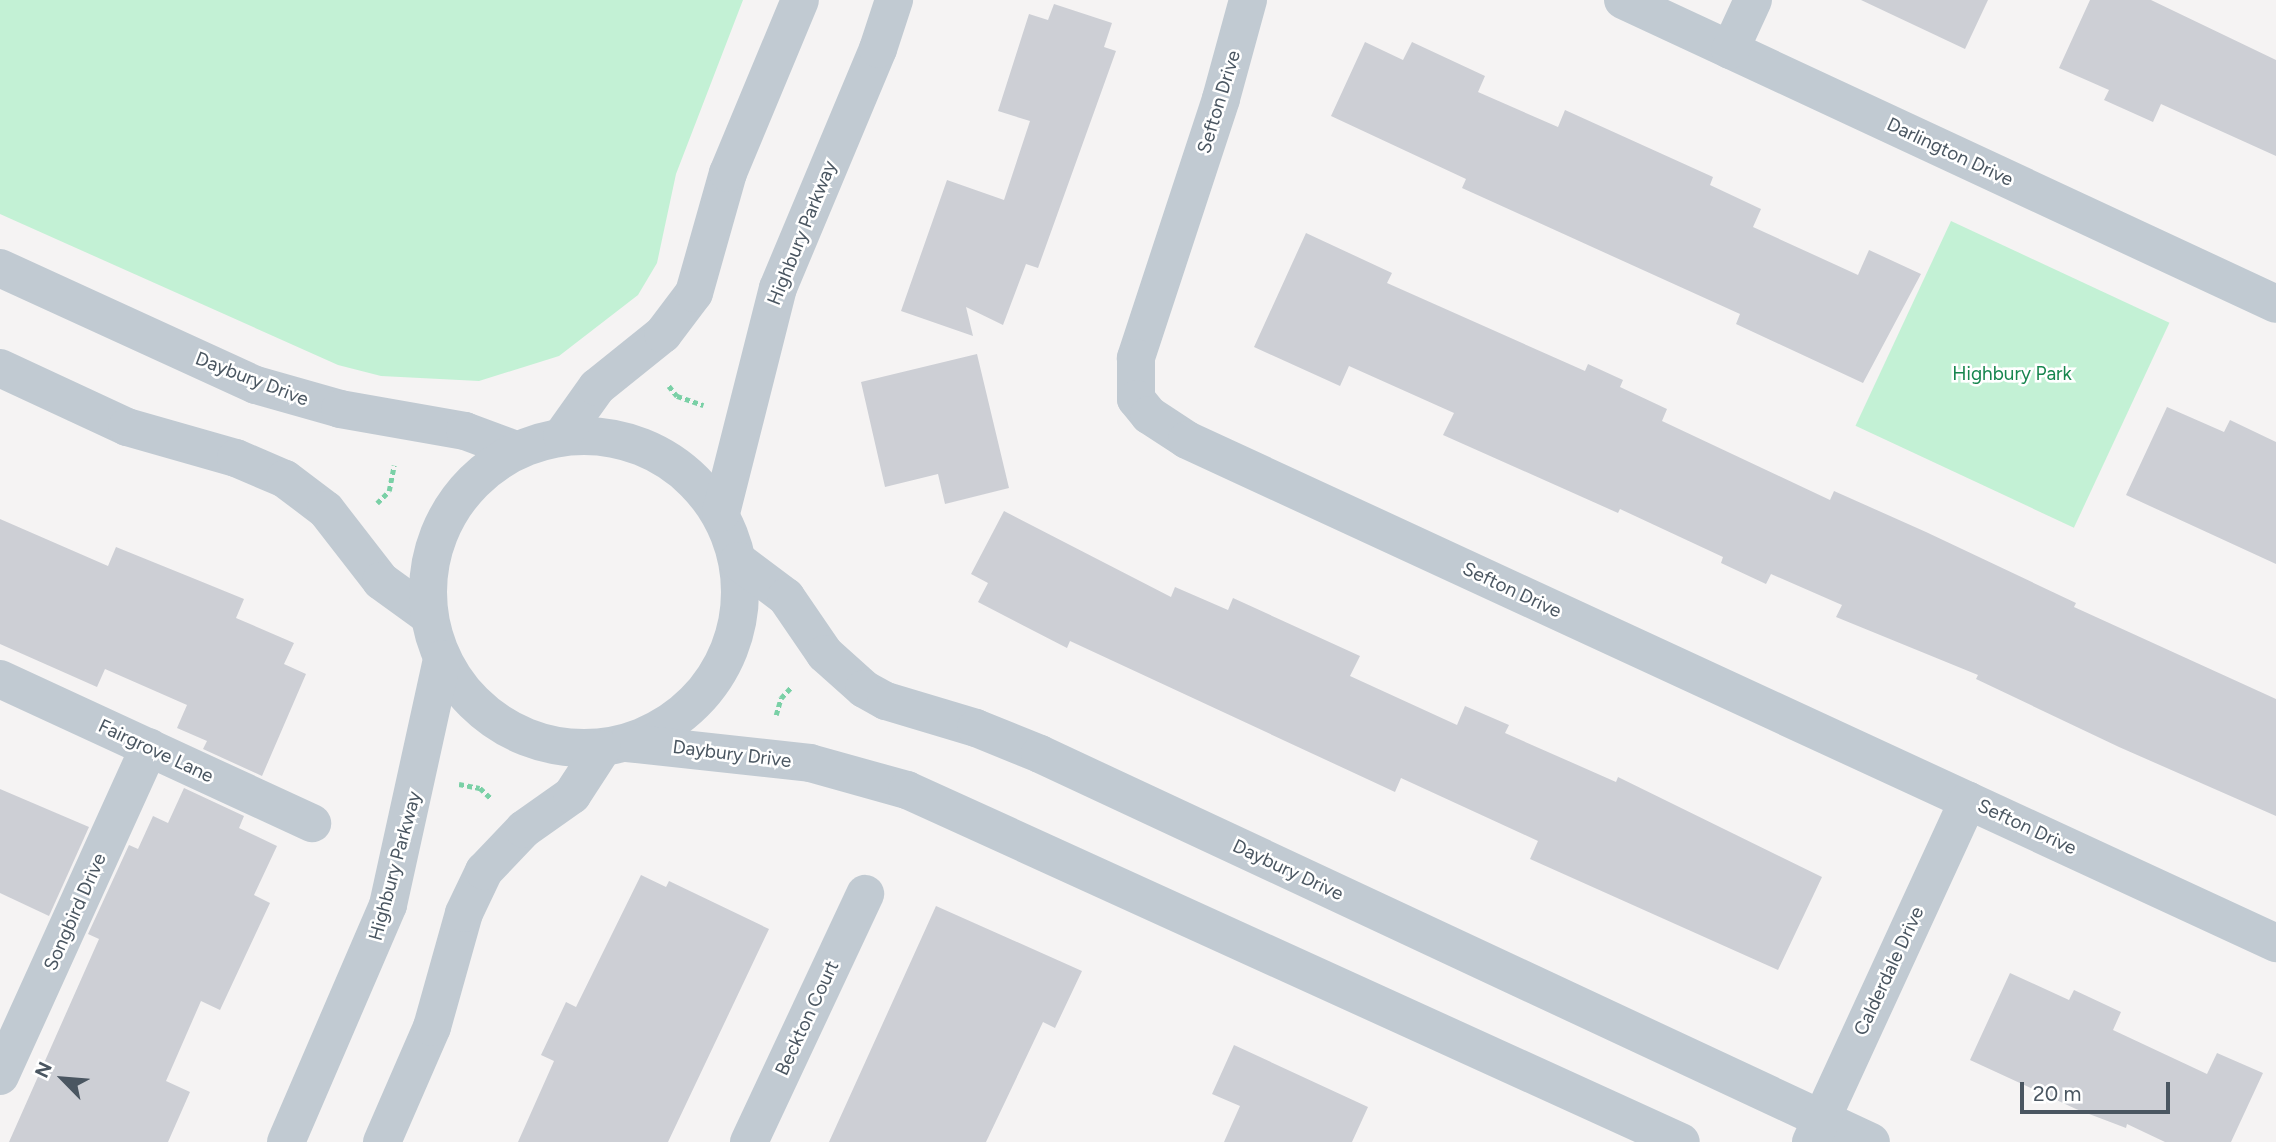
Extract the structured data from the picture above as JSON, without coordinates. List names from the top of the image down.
{
  "streets": {
    "street": [
      "Sefton Drive",
      "Darlington Drive",
      "Highbury Parkway",
      "Daybury Drive",
      "Fairgrove Lane",
      "Songbird Drive",
      "Calderdale Drive",
      "Beckton Court"
    ]
  },
  "crossings": [
    ["Sefton Drive", "Calderdale Drive"],
    ["Highbury Parkway", "Daybury Drive"],
    ["Daybury Drive", "Calderdale Drive"],
    ["Fairgrove Lane", "Songbird Drive"]
  ],
  "parks": ["Highbury Park"],
  "scale_bar": "20 m",
  "north": "top left"
}
